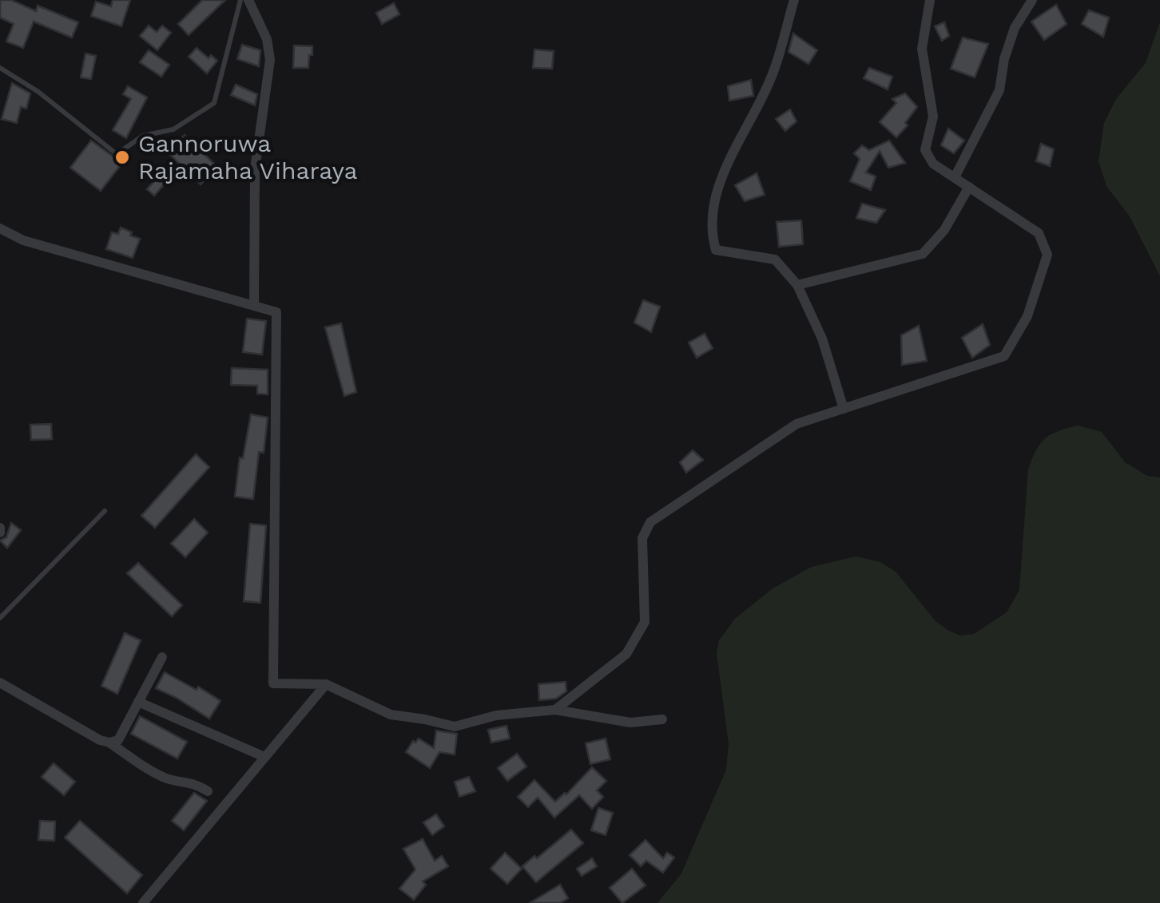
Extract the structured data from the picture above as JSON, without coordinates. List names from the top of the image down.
{
  "places": ["Gannoruwa Rajamaha Viharaya"]
}
